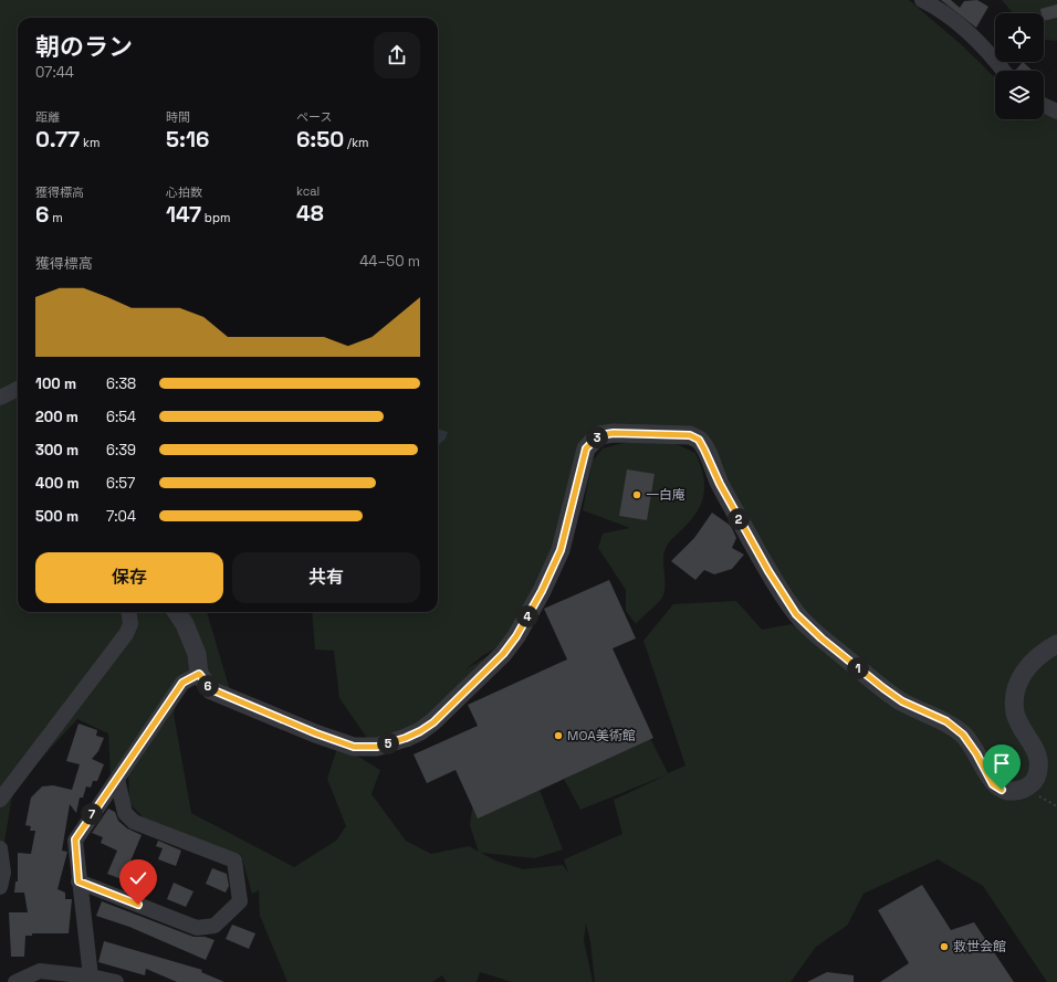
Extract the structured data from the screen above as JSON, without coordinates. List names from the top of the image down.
{
  "places": ["一白庵", "MOA美術館", "救世会館"],
  "page": {
    "heading": ["朝のラン", "07:44"],
    "stats": [
      ["距離", "0.77 km"],
      ["時間", "5:16"],
      ["ペース", "6:50 /km"],
      ["獲得標高", "6 m"],
      ["心拍数", "147 bpm"],
      ["kcal", "48"]
    ],
    "chart": ["獲得標高", "44–50 m"],
    "list": [
      {
        "name": "100 m",
        "note": "6:38"
      },
      {
        "name": "200 m",
        "note": "6:54"
      },
      {
        "name": "300 m",
        "note": "6:39"
      },
      {
        "name": "400 m",
        "note": "6:57"
      },
      {
        "name": "500 m",
        "note": "7:04"
      }
    ],
    "pins": [
      "3",
      "2",
      "4",
      "1",
      "6",
      "5",
      "7"
    ],
    "buttons": ["保存", "共有"]
  }
}
